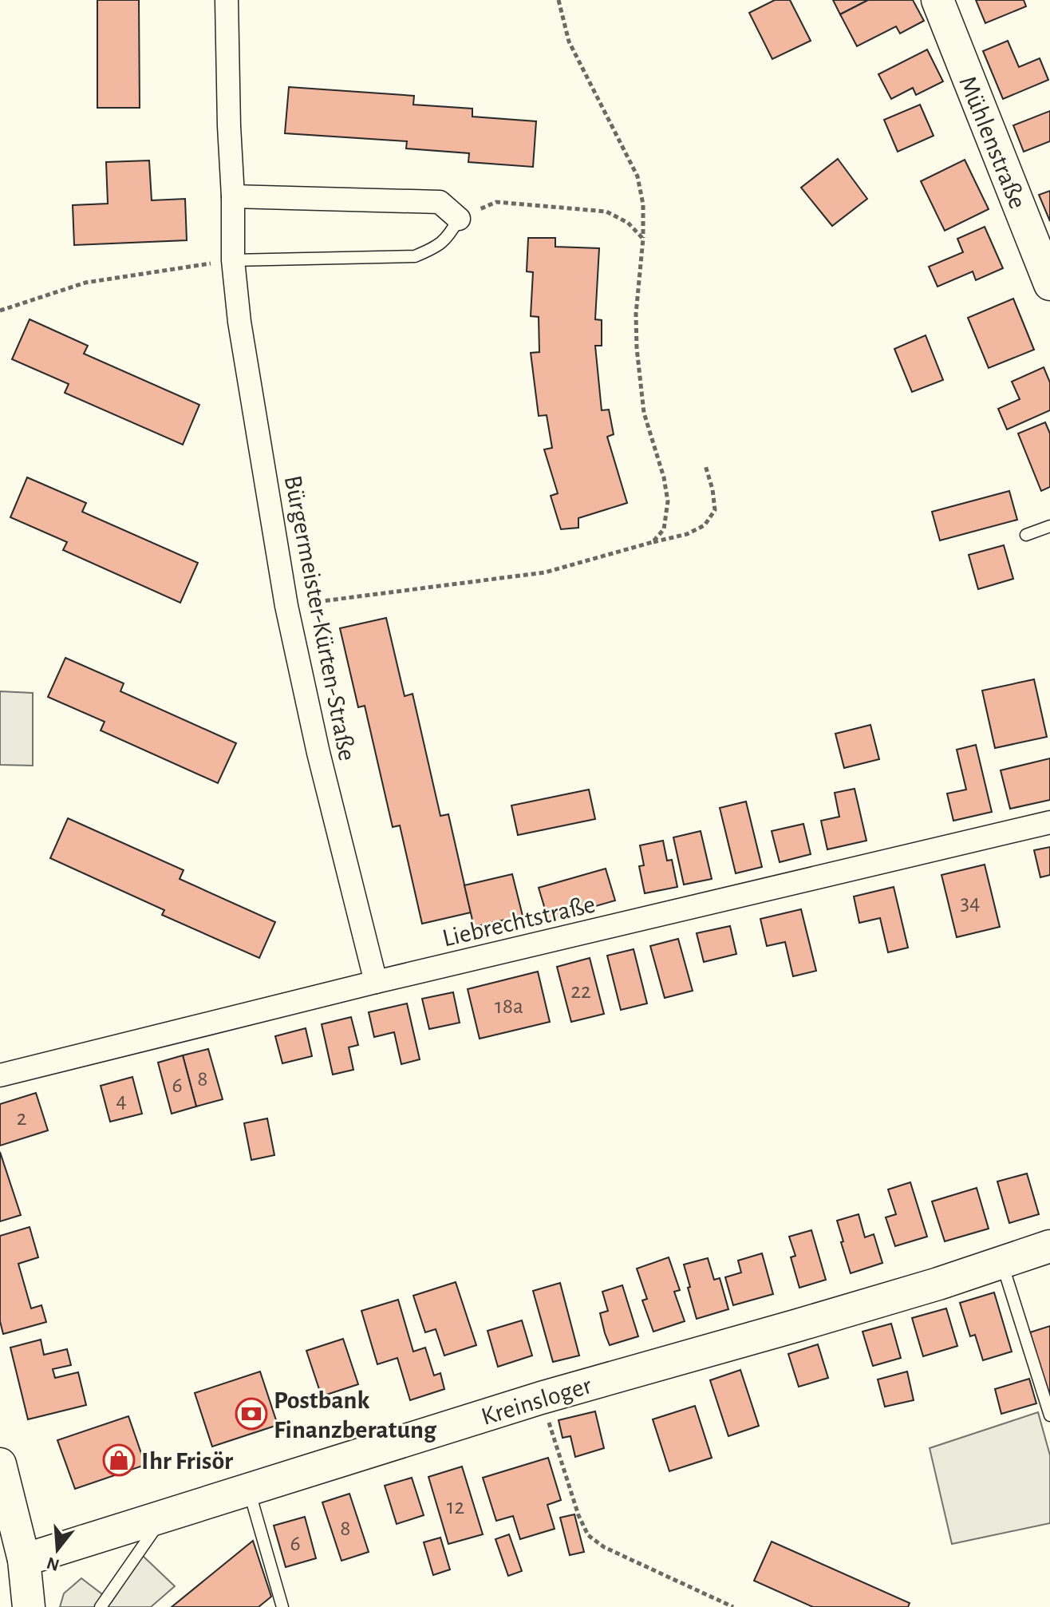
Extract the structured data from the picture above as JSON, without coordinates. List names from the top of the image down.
{
  "streets": {
    "main road": ["Mühlenstraße", "Kreinsloger"],
    "street": ["Bürgermeister-Kürten-Straße", "Liebrechtstraße"]
  },
  "crossings": [
    ["Bürgermeister-Kürten-Straße", "Liebrechtstraße"]
  ],
  "places": {
    "bank": ["Postbank Finanzberatung"],
    "shop": ["Ihr Frisör"]
  },
  "house_numbers": [
    "34",
    "22",
    "18a",
    "8",
    "6",
    "4",
    "2",
    "12",
    "8",
    "6"
  ],
  "north": "bottom"
}
